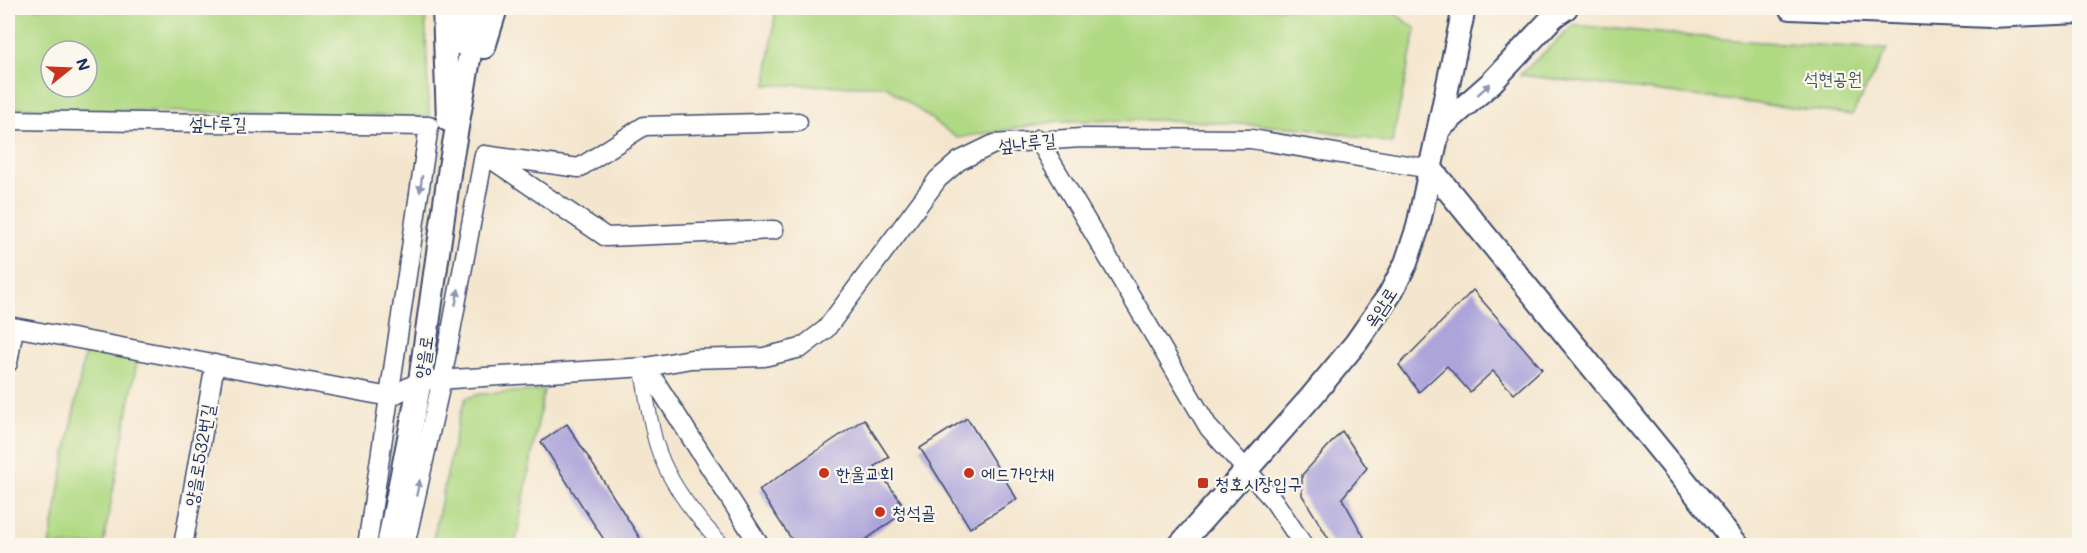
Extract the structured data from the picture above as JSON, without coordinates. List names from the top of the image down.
{
  "streets": {
    "street": [
      "섶나루길",
      "옥암로",
      "양을로",
      "양을로532번길"
    ]
  },
  "crossings": [
    ["섶나루길", "옥암로"],
    ["섶나루길", "양을로"]
  ],
  "parks": ["석현공원"],
  "places": {
    "other": ["한울교회", "에드가안채", "청석골"],
    "transit": ["청호시장입구"]
  },
  "north": "right"
}
